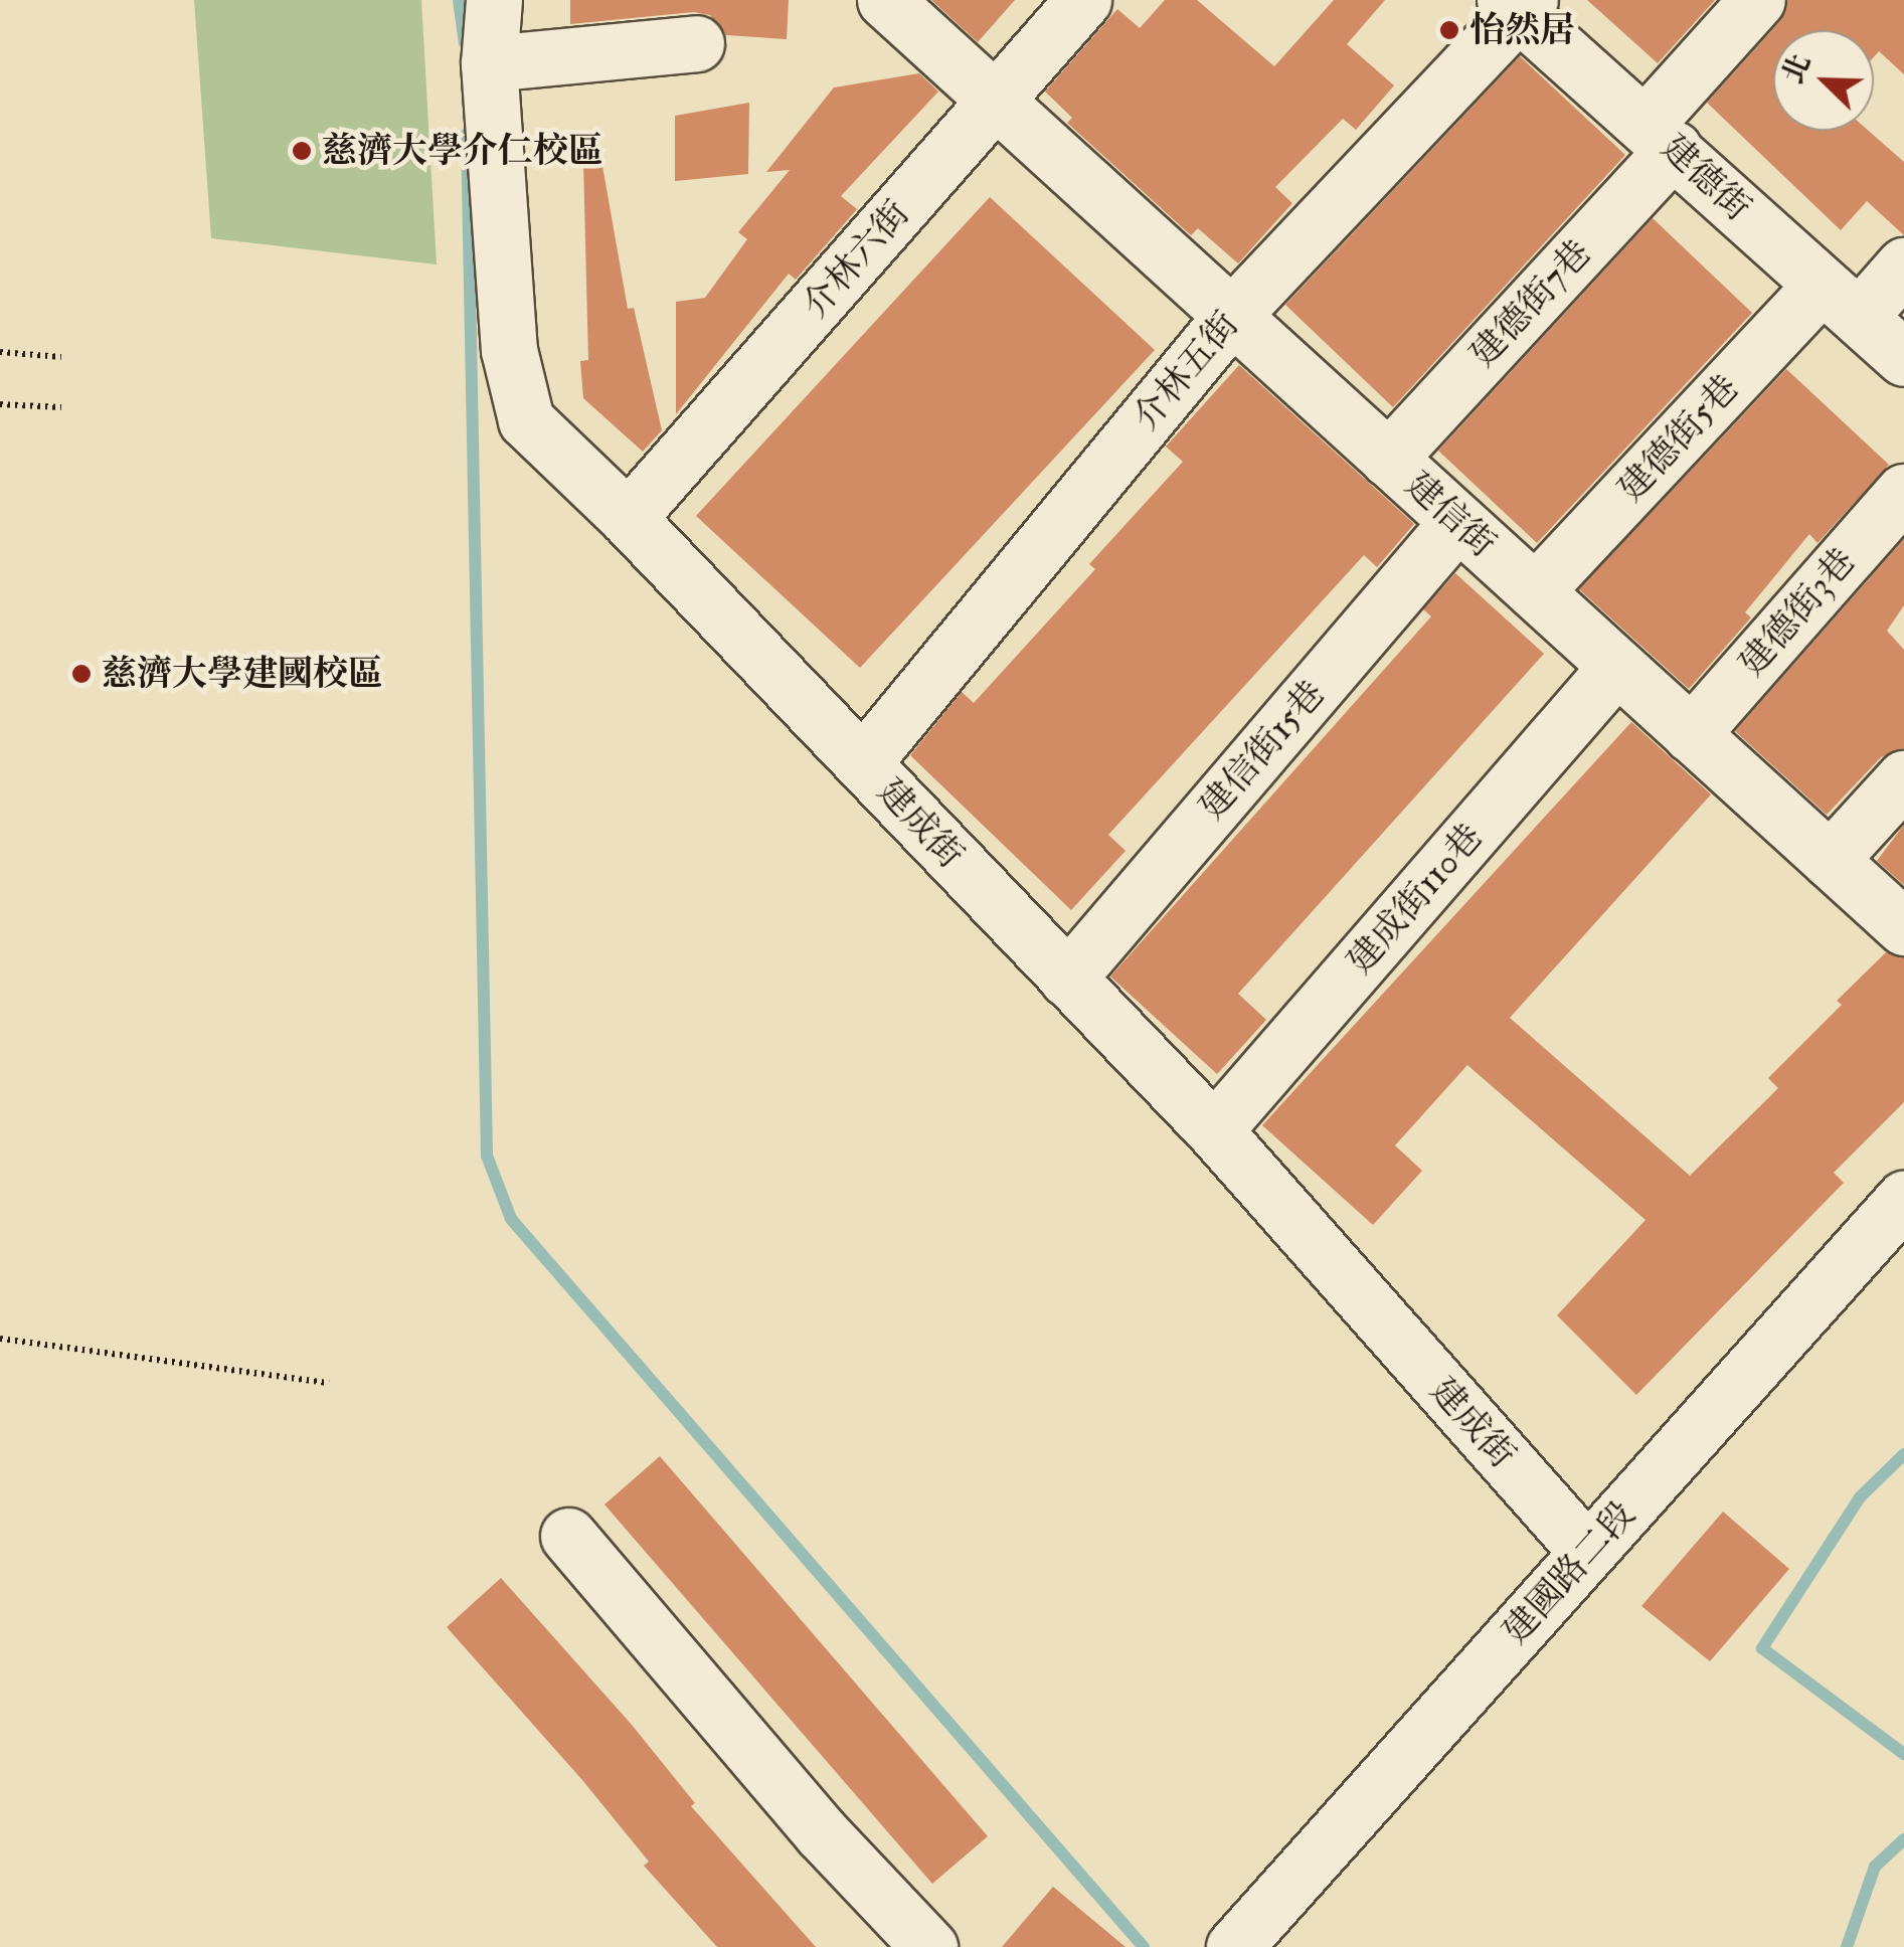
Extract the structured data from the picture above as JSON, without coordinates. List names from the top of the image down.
{
  "streets": {
    "street": [
      "建德街",
      "介林六街",
      "建德街7巷",
      "介林五街",
      "建德街5巷",
      "建信街",
      "建德街3巷",
      "建信街15巷",
      "建成街",
      "建成街110巷",
      "建國路二段"
    ]
  },
  "crossings": [
    ["建德街", "建德街7巷"],
    ["建德街", "介林五街"],
    ["建德街", "建德街5巷"],
    ["介林六街", "建信街"],
    ["介林六街", "建成街"],
    ["建德街7巷", "建信街"],
    ["介林五街", "建信街"],
    ["介林五街", "建成街"],
    ["建德街5巷", "建信街"],
    ["建信街", "建德街3巷"],
    ["建信街", "建信街15巷"],
    ["建信街", "建成街110巷"],
    ["建信街15巷", "建成街"],
    ["建成街", "建成街110巷"],
    ["建成街", "建國路二段"]
  ],
  "places": ["怡然居", "慈濟大學介仁校區", "慈濟大學建國校區"],
  "north": "top left"
}
